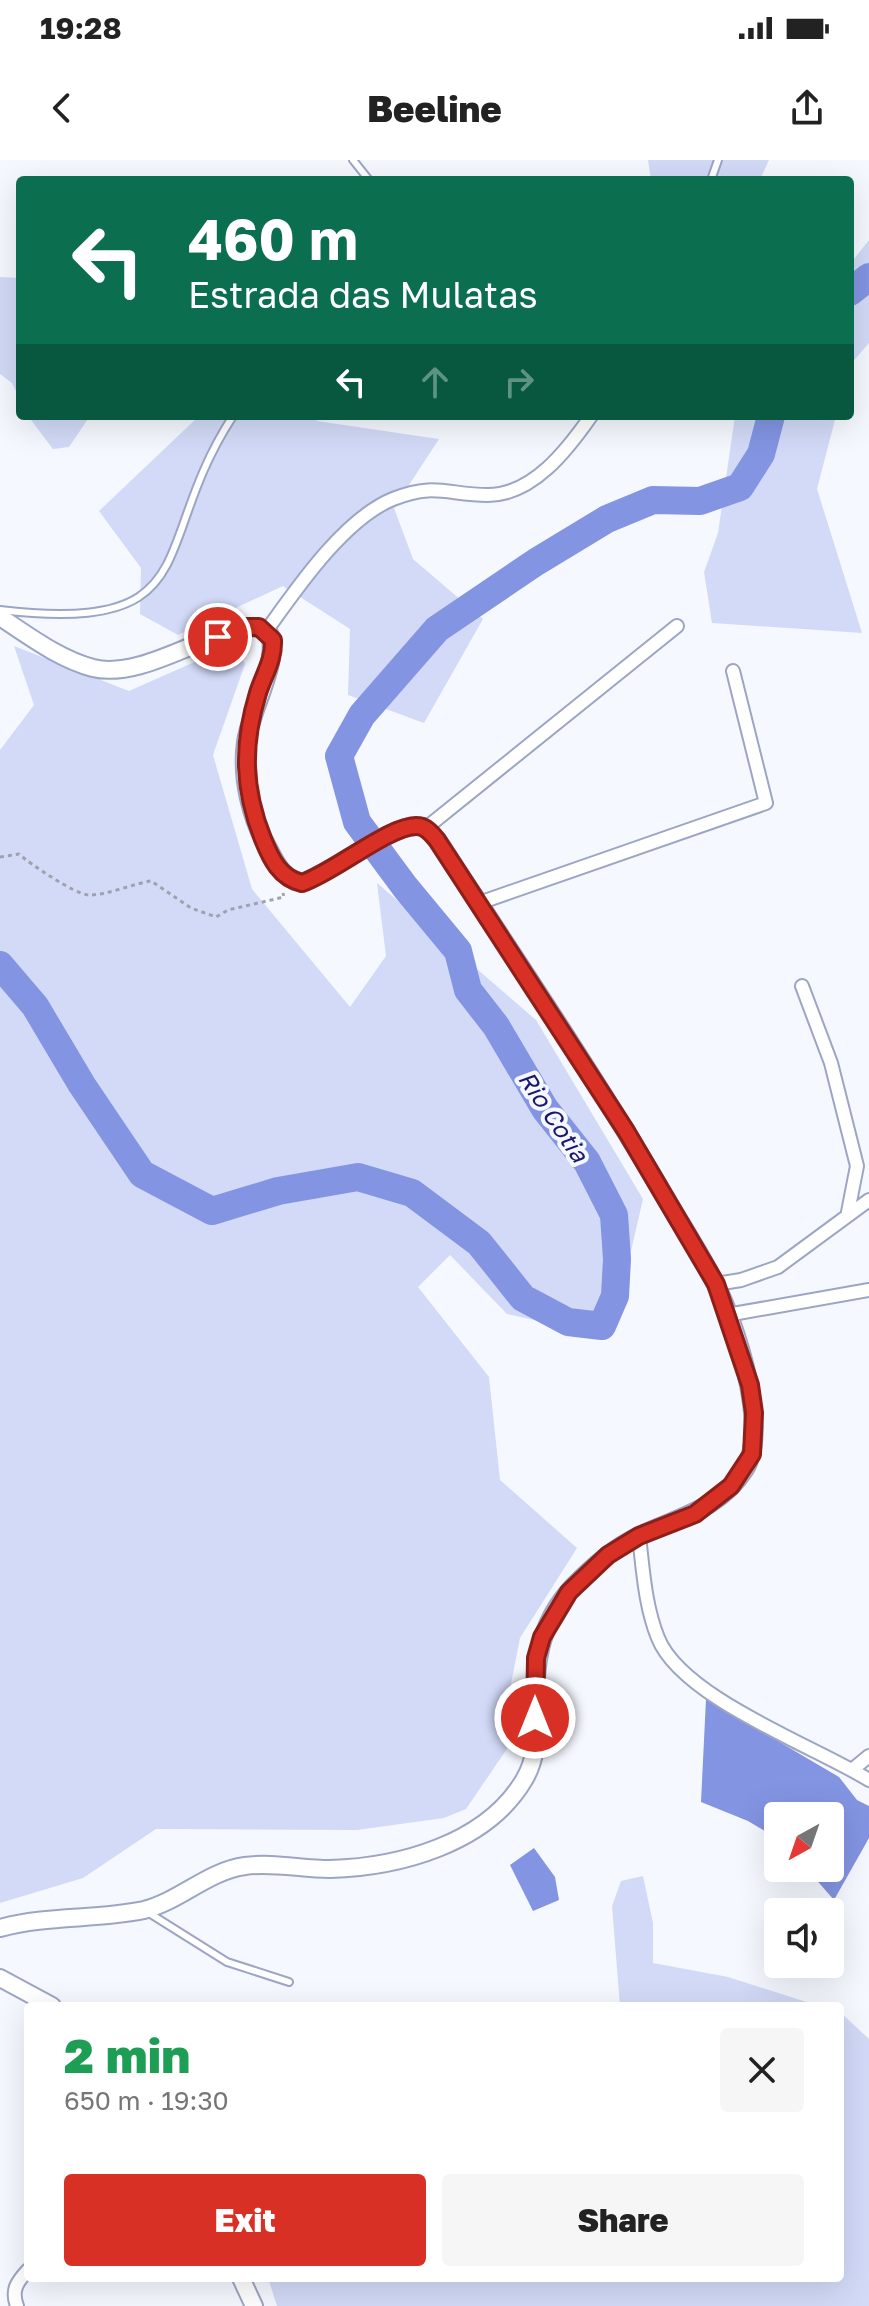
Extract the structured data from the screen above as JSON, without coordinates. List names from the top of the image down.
{
  "water": ["Rio Cotia"],
  "north": "bottom left",
  "page": {
    "status": "19:28",
    "header": "Beeline",
    "turn": ["460 m", "Estrada das Mulatas"],
    "heading": ["2 min", "650 m · 19:30"],
    "buttons": ["Exit", "Share"]
  }
}
